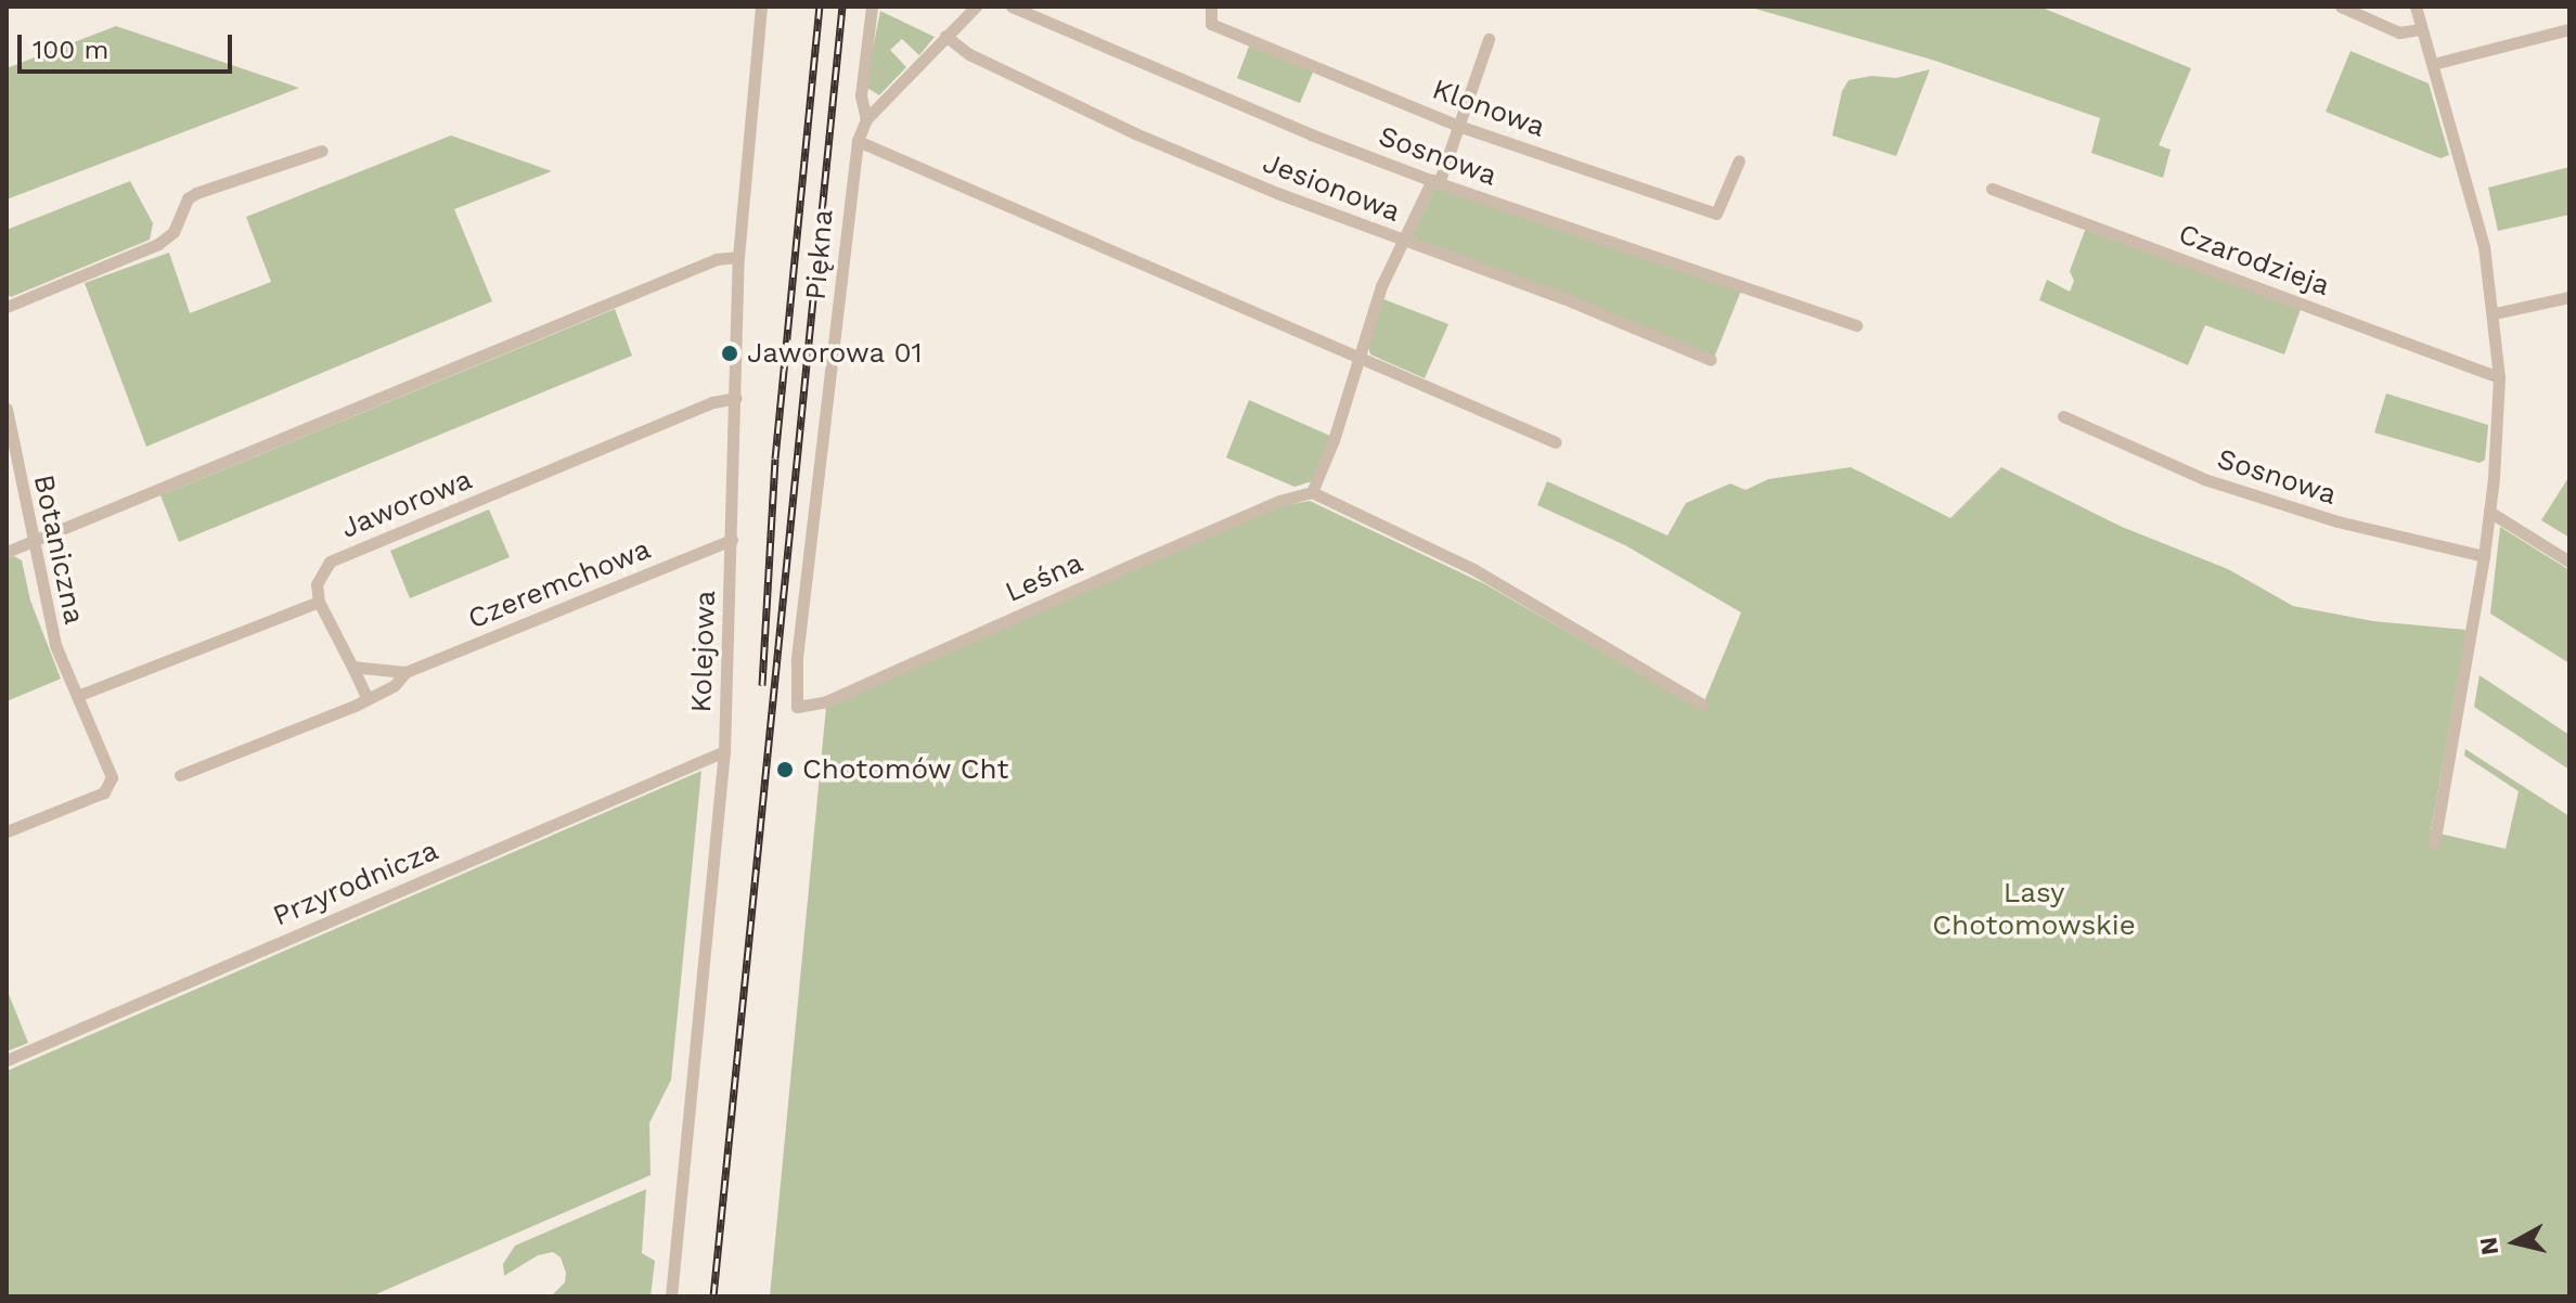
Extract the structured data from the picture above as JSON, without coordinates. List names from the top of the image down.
{
  "streets": {
    "street": [
      "Klonowa",
      "Sosnowa",
      "Jesionowa",
      "Piękna",
      "Czarodzieja",
      "Jaworowa",
      "Botaniczna",
      "Leśna",
      "Czeremchowa",
      "Kolejowa",
      "Przyrodnicza"
    ]
  },
  "crossings": [
    ["Jesionowa", "Piękna"],
    ["Piękna", "Leśna"],
    ["Jaworowa", "Kolejowa"],
    ["Czeremchowa", "Kolejowa"],
    ["Kolejowa", "Przyrodnicza"]
  ],
  "parks": ["Lasy Chotomowskie"],
  "places": ["Jaworowa 01", "Chotomów Cht"],
  "scale_bar": "100 m",
  "north": "left"
}
